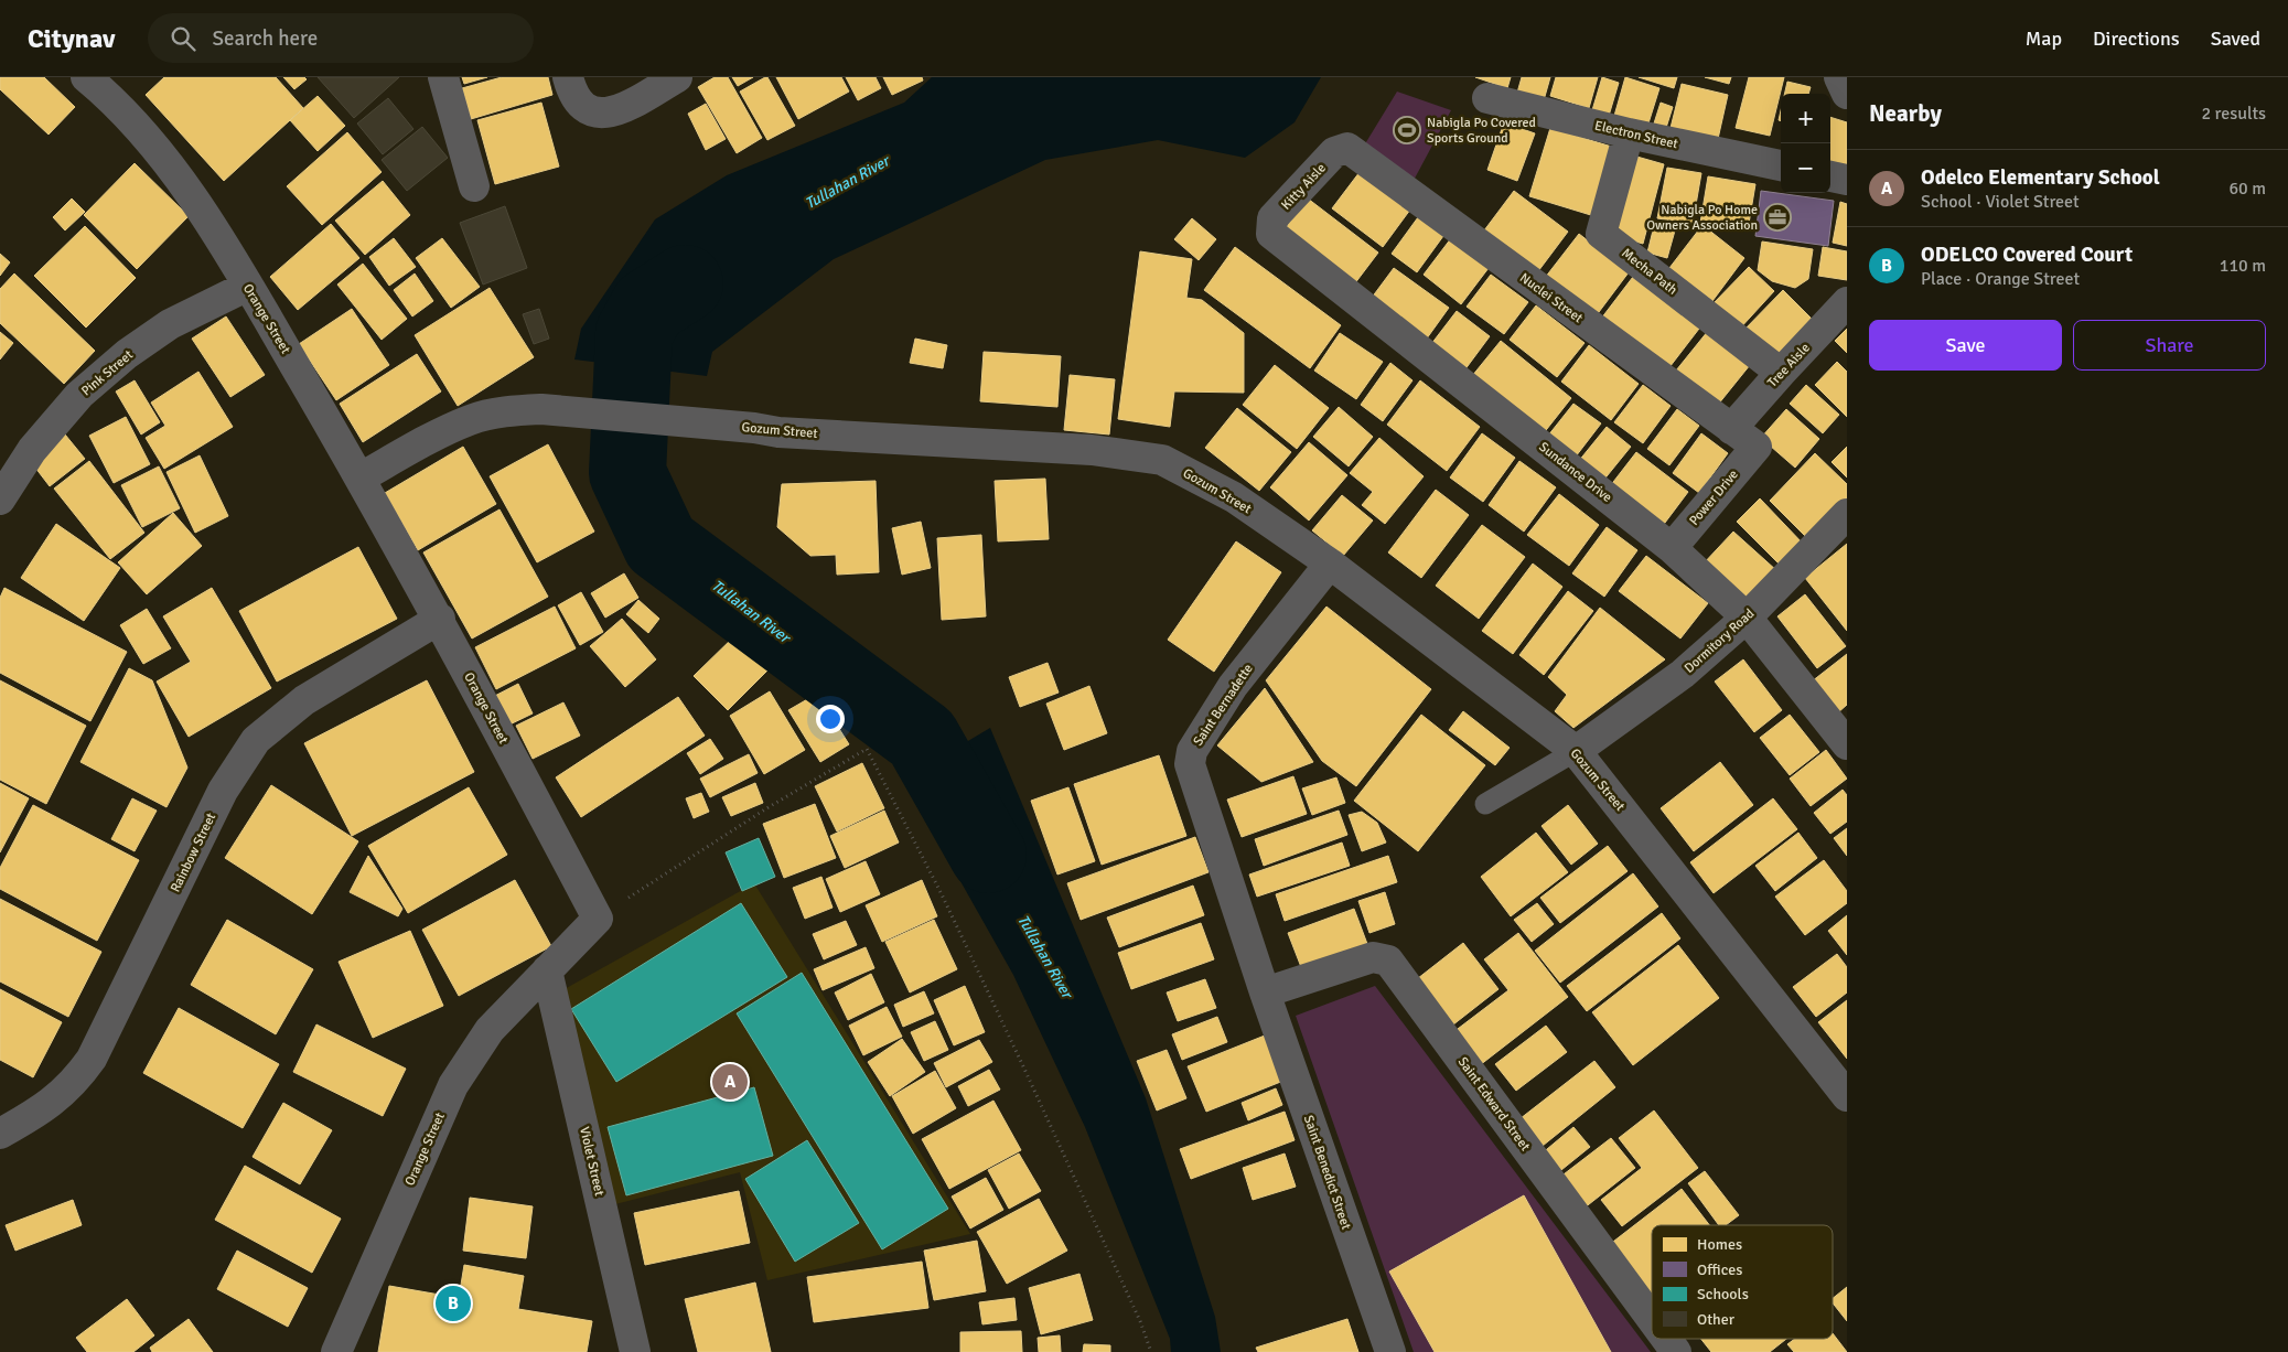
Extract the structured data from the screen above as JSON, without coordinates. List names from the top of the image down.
{
  "streets": {
    "street": [
      "Electron Street",
      "Kitty Aisle",
      "Mecha Path",
      "Nuclei Street",
      "Orange Street",
      "Tree Aisle",
      "Pink Street",
      "Gozum Street",
      "Sundance Drive",
      "Power Drive",
      "Dormitory Road",
      "Saint Bernadette",
      "Rainbow Street",
      "Saint Edward Street",
      "Violet Street",
      "Saint Benedict Street"
    ]
  },
  "crossings": [
    ["Electron Street", "Mecha Path"],
    ["Kitty Aisle", "Nuclei Street"],
    ["Kitty Aisle", "Sundance Drive"],
    ["Mecha Path", "Tree Aisle"],
    ["Nuclei Street", "Tree Aisle"],
    ["Nuclei Street", "Power Drive"],
    ["Orange Street", "Pink Street"],
    ["Orange Street", "Gozum Street"],
    ["Orange Street", "Rainbow Street"],
    ["Orange Street", "Violet Street"],
    ["Gozum Street", "Dormitory Road"],
    ["Gozum Street", "Saint Bernadette"],
    ["Sundance Drive", "Power Drive"],
    ["Sundance Drive", "Dormitory Road"],
    ["Saint Bernadette", "Saint Edward Street"],
    ["Saint Bernadette", "Saint Benedict Street"],
    ["Saint Edward Street", "Saint Benedict Street"]
  ],
  "water": ["Tullahan River"],
  "places": {
    "sports": ["Nabigla Po Covered Sports Ground"],
    "office": ["Nabigla Po Home Owners Association"]
  },
  "legend": [
    "Homes",
    "Offices",
    "Schools",
    "Other"
  ],
  "page": {
    "header": "Citynav",
    "search": "Search here",
    "nav": ["Map", "Directions", "Saved"],
    "heading": ["Nearby", "2 results"],
    "map_buttons": ["+", "−"],
    "list": [
      {
        "mark": "A",
        "name": "Odelco Elementary School",
        "note": "School · Violet Street",
        "value": "60 m"
      },
      {
        "mark": "B",
        "name": "ODELCO Covered Court",
        "note": "Place · Orange Street",
        "value": "110 m"
      }
    ],
    "buttons": ["Save", "Share"],
    "pins": ["A", "B"]
  }
}
